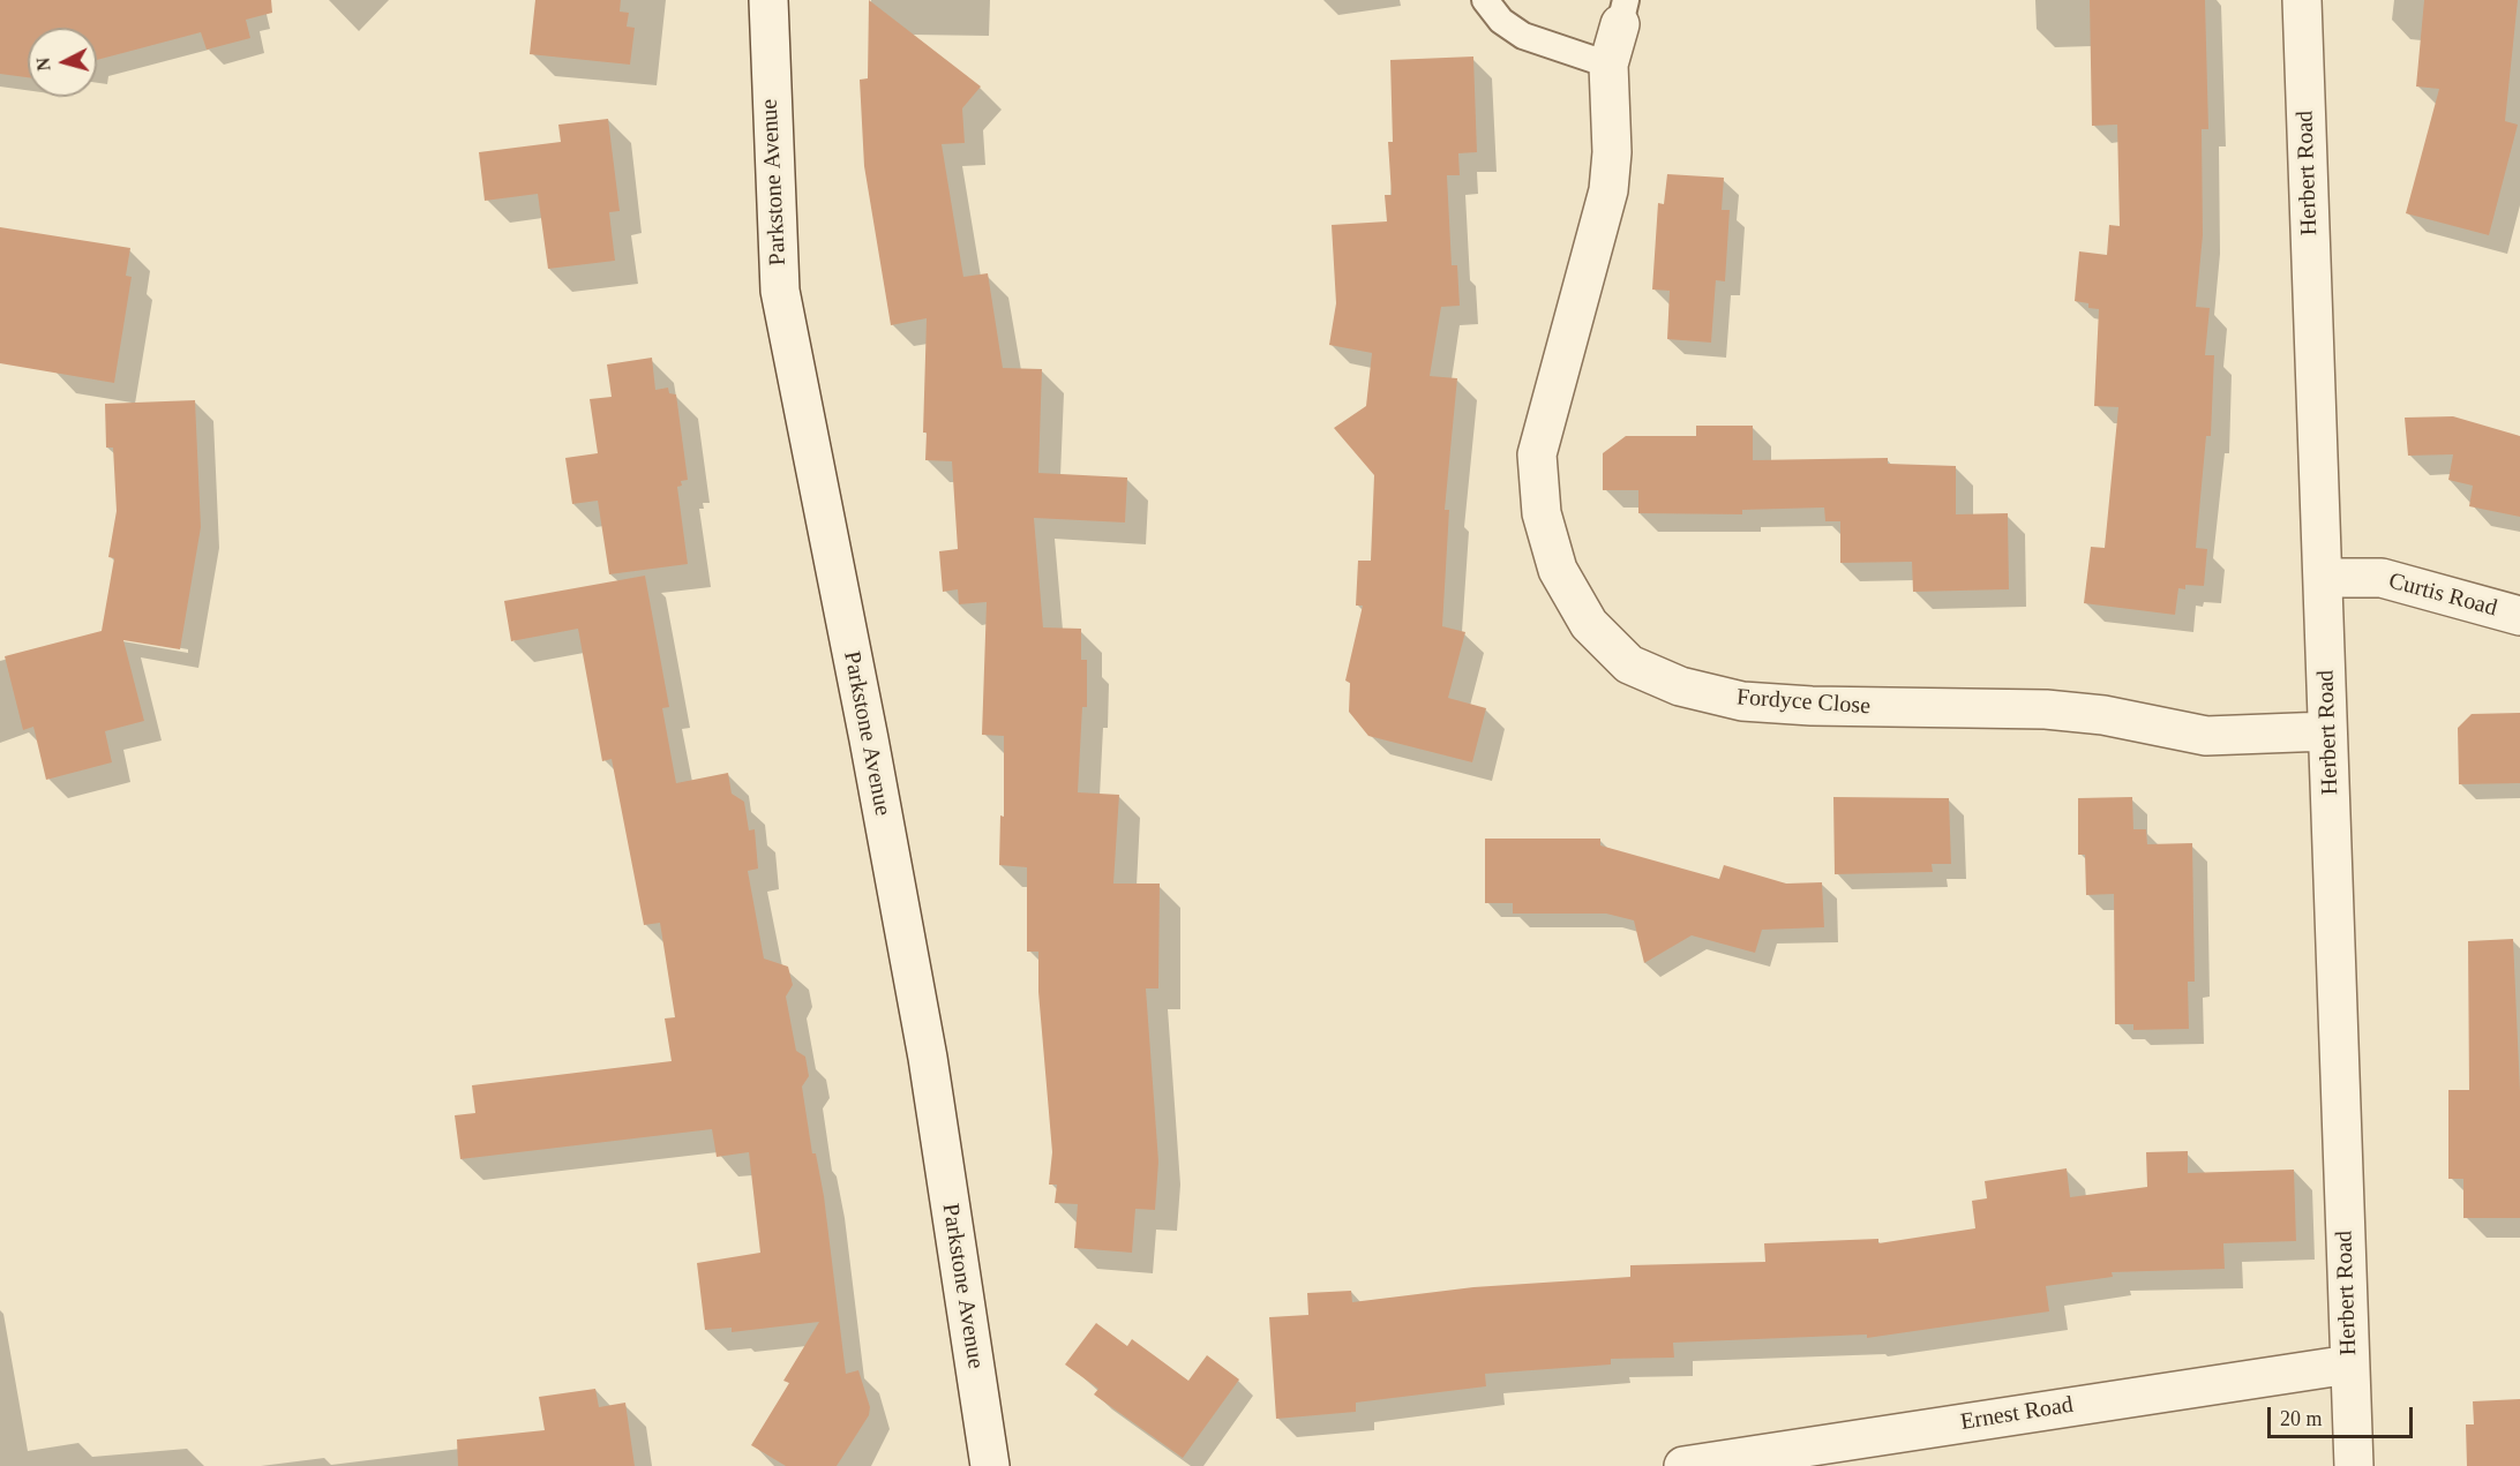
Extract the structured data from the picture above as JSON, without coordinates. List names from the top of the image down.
{
  "streets": {
    "street": [
      "Herbert Road",
      "Parkstone Avenue",
      "Curtis Road",
      "Fordyce Close",
      "Ernest Road"
    ]
  },
  "crossings": [
    ["Herbert Road", "Curtis Road"],
    ["Herbert Road", "Fordyce Close"],
    ["Herbert Road", "Ernest Road"]
  ],
  "scale_bar": "20 m",
  "north": "left"
}
